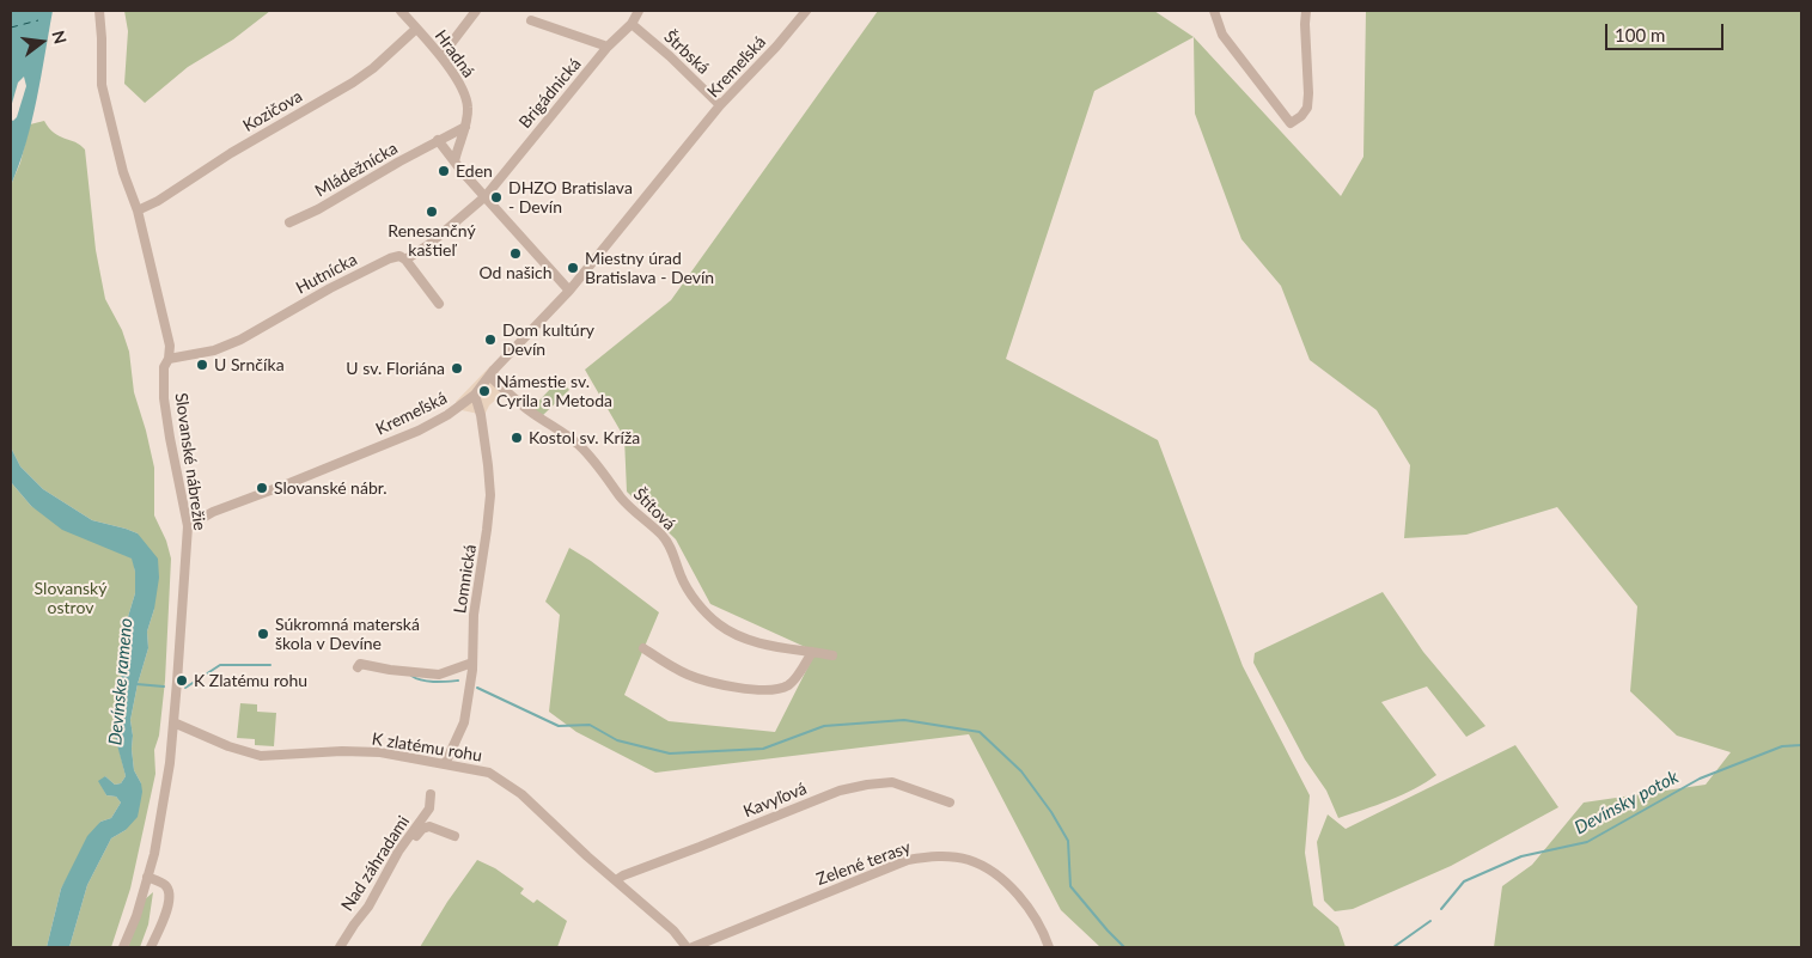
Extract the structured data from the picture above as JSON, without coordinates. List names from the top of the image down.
{
  "streets": {
    "street": [
      "Štrbská",
      "Hradná",
      "Kremeľská",
      "Brigádnická",
      "Kozičova",
      "Mládežnícka",
      "Hutnícka",
      "Slovanské nábrežie",
      "Štítová",
      "Lomnická",
      "K zlatému rohu",
      "Kavyľová",
      "Nad záhradami",
      "Zelené terasy"
    ]
  },
  "crossings": [
    ["Štrbská", "Kremeľská"],
    ["Štrbská", "Brigádnická"],
    ["Hradná", "Kozičova"],
    ["Hradná", "Mládežnícka"],
    ["Kremeľská", "Slovanské nábrežie"],
    ["Kremeľská", "Štítová"],
    ["Kremeľská", "Lomnická"],
    ["Brigádnická", "Hutnícka"],
    ["Kozičova", "Slovanské nábrežie"],
    ["Hutnícka", "Slovanské nábrežie"],
    ["Slovanské nábrežie", "K zlatému rohu"],
    ["Lomnická", "K zlatému rohu"],
    ["K zlatému rohu", "Kavyľová"]
  ],
  "water": ["Devínske rameno", "Devínsky potok"],
  "parks": ["Slovanský ostrov"],
  "places": [
    "Eden",
    "DHZO Bratislava - Devín",
    "Renesančný kaštieľ",
    "Od našich",
    "Miestny úrad Bratislava - Devín",
    "Dom kultúry Devín",
    "U Srnčíka",
    "U sv. Floriána",
    "Námestie sv. Cyrila a Metoda",
    "Kostol sv. Kríža",
    "Slovanské nábr.",
    "Súkromná materská škola v Devíne",
    "K Zlatému rohu"
  ],
  "scale_bar": "100 m",
  "north": "right"
}
